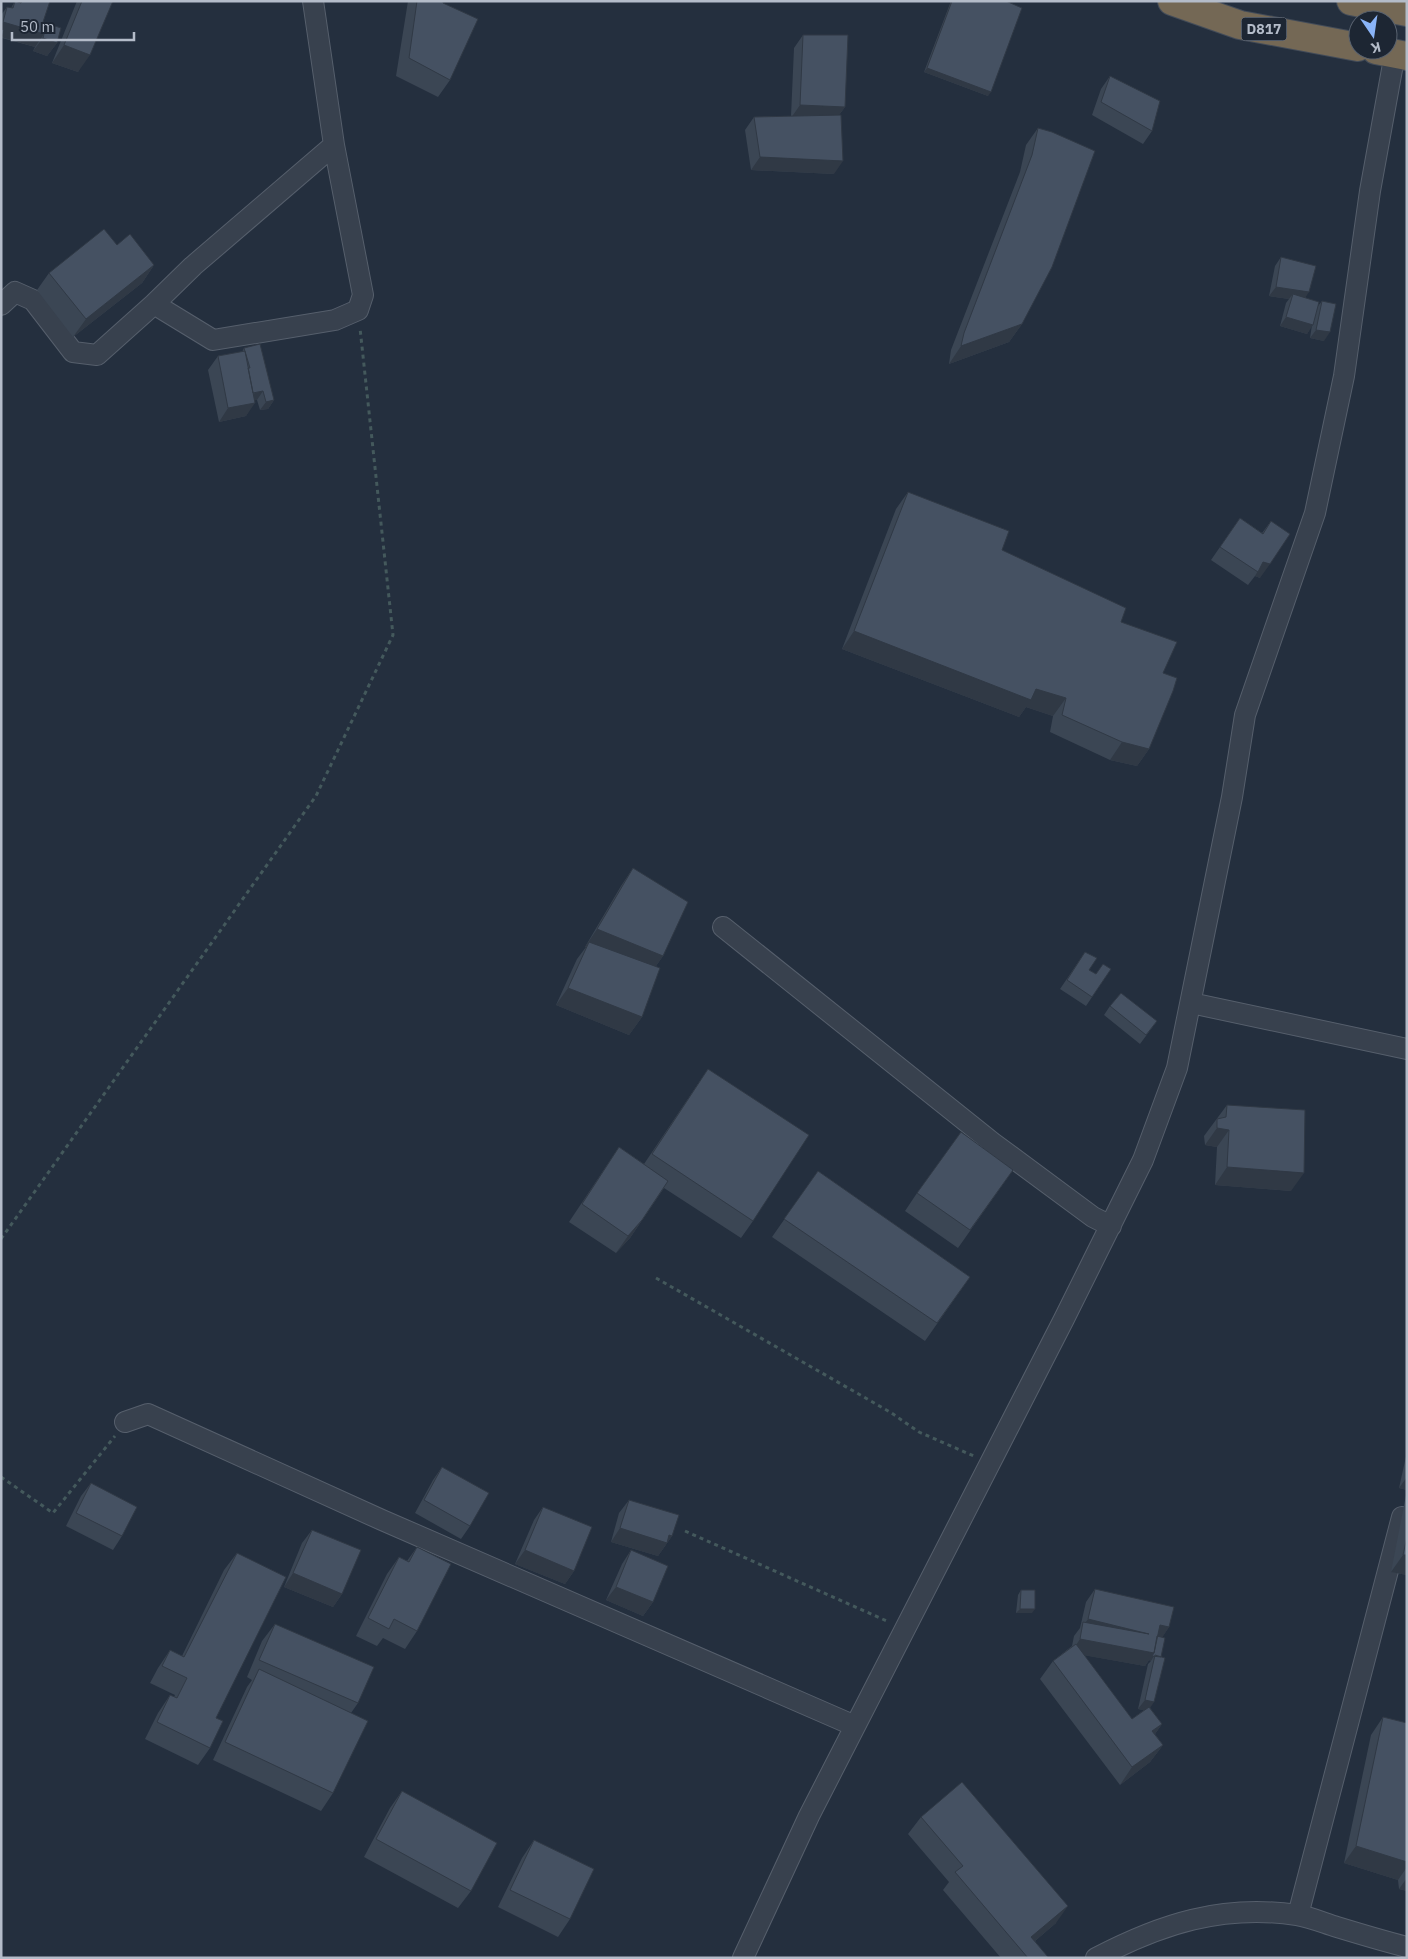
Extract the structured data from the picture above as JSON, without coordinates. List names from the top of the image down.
{
  "streets": {
    "highway": ["D817"]
  },
  "scale_bar": "50 m",
  "north": "bottom"
}
